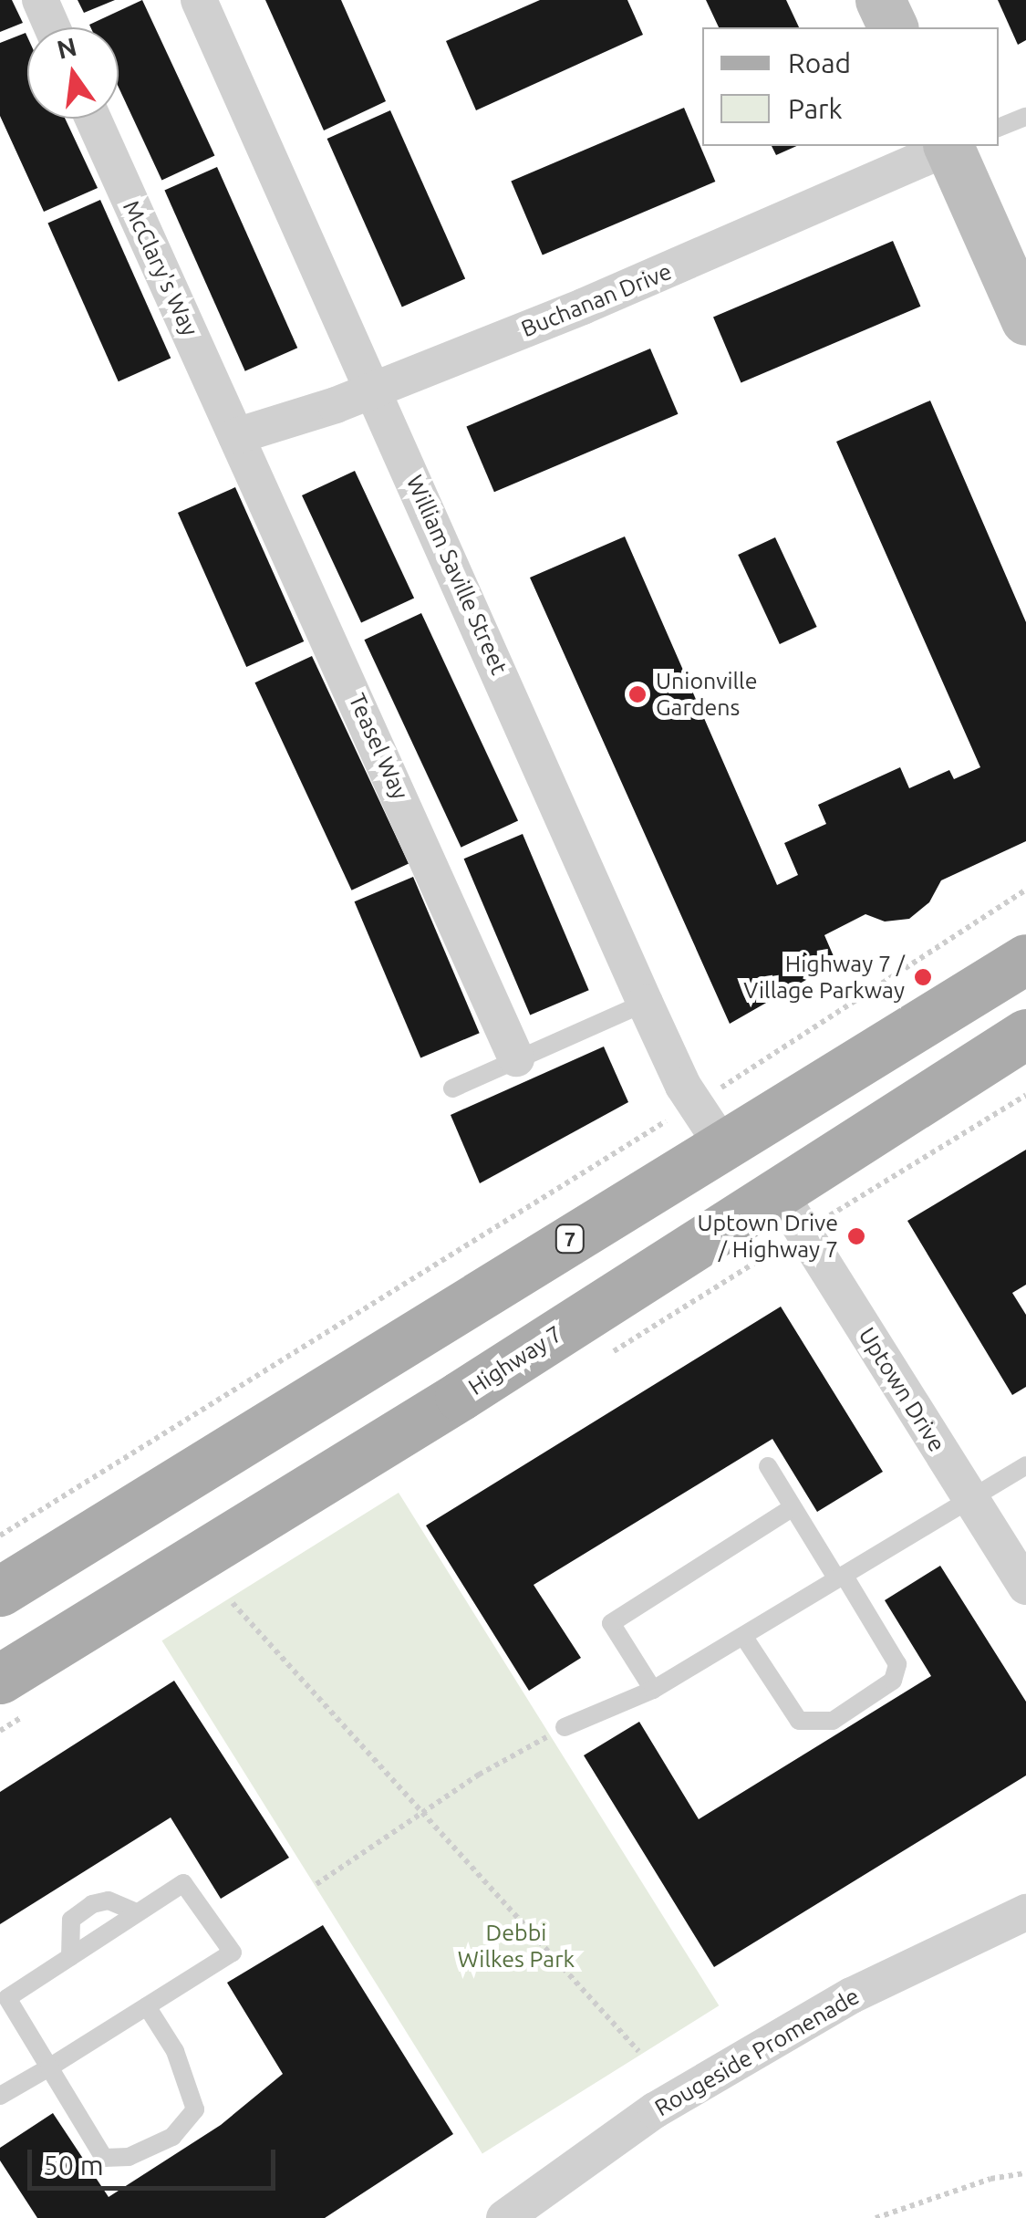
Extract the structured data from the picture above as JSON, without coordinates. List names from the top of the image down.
{
  "streets": {
    "main road": ["7", "Highway 7"],
    "street": [
      "McClary's Way",
      "Buchanan Drive",
      "William Saville Street",
      "Teasel Way",
      "Uptown Drive",
      "Rougeside Promenade"
    ]
  },
  "crossings": [
    ["McClary's Way", "Buchanan Drive"],
    ["McClary's Way", "Teasel Way"],
    ["Buchanan Drive", "William Saville Street"],
    ["Buchanan Drive", "Teasel Way"],
    ["William Saville Street", "7"],
    ["Highway 7", "Uptown Drive"]
  ],
  "parks": ["Debbi Wilkes Park"],
  "places": ["Unionville Gardens", "Highway 7 / Village Parkway", "Uptown Drive / Highway 7"],
  "legend": ["Road", "Park"],
  "scale_bar": "50 m",
  "north": "top"
}
